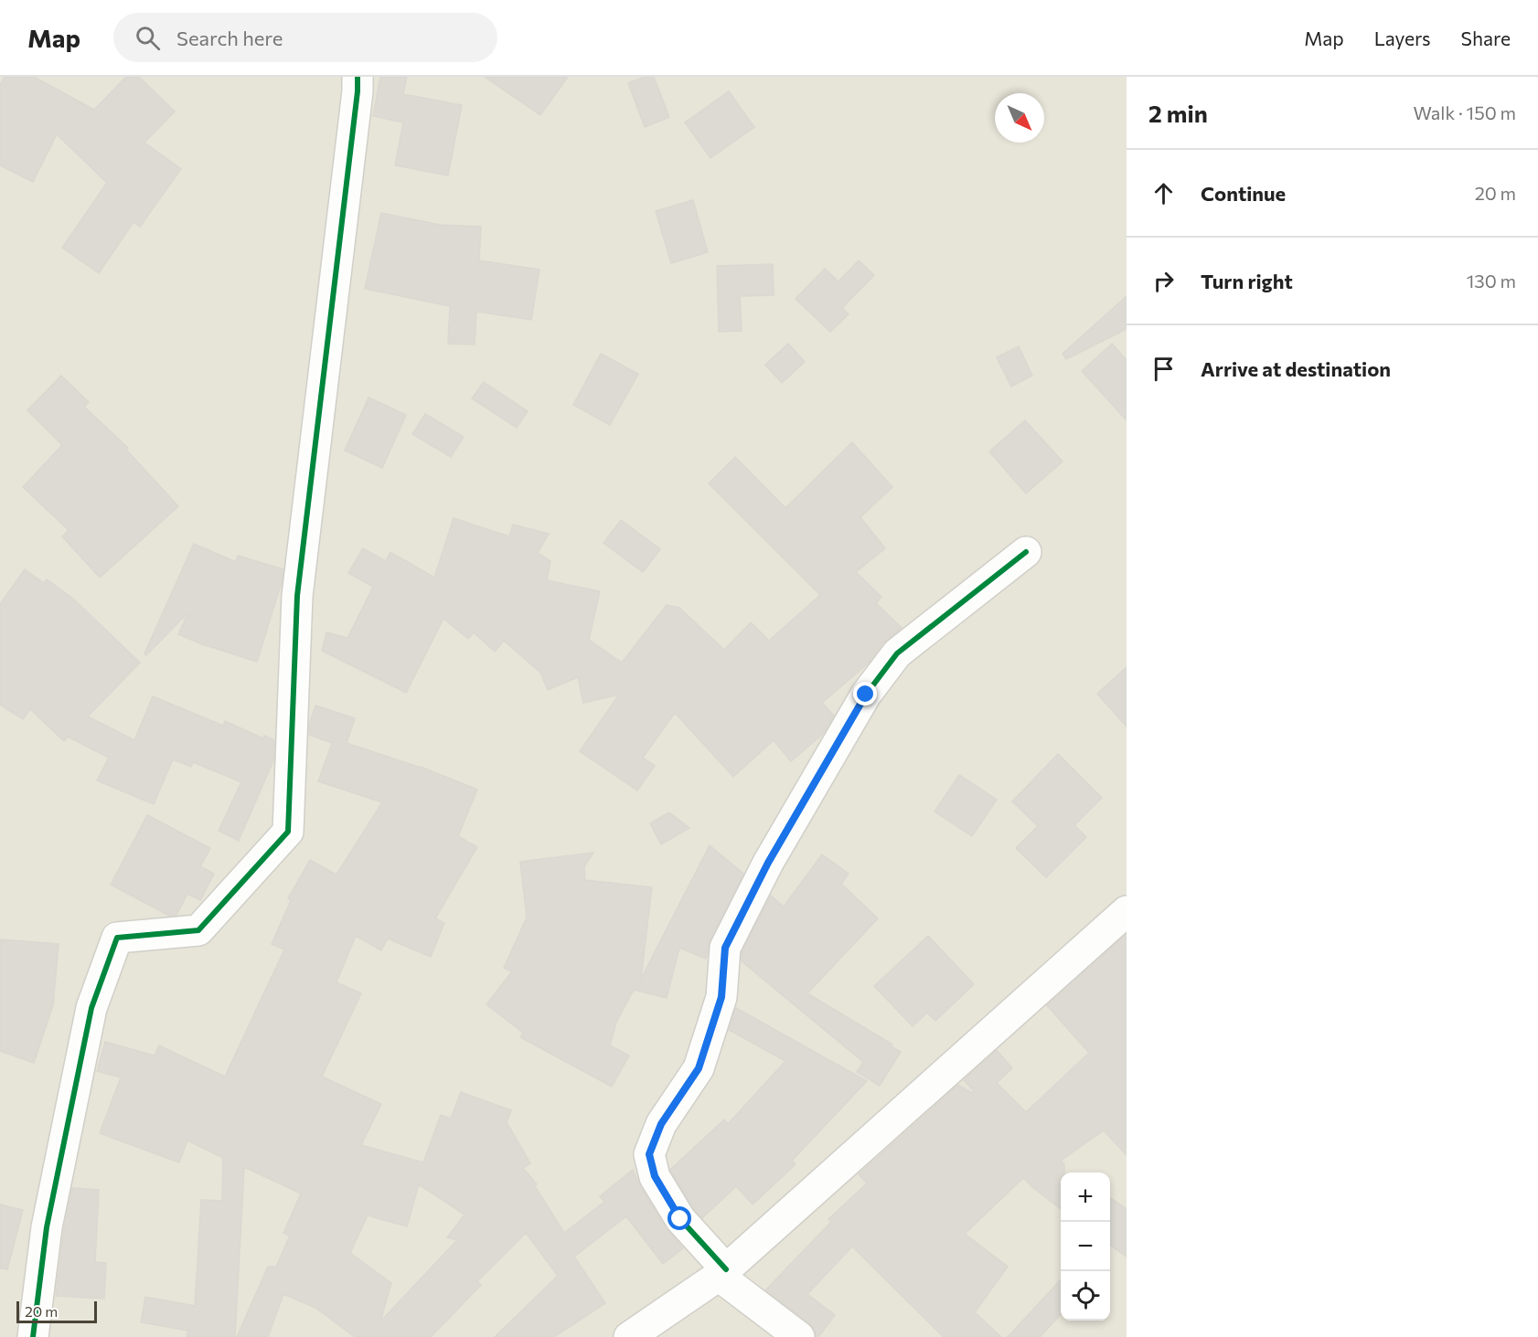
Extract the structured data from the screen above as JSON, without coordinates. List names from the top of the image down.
{
  "scale_bar": "20 m",
  "north": "bottom right",
  "page": {
    "header": "Map",
    "search": "Search here",
    "nav": ["Map", "Layers", "Share"],
    "heading": ["2 min", "Walk · 150 m"],
    "list": [
      ["Continue", "20 m"],
      ["Turn right", "130 m"],
      "Arrive at destination"
    ],
    "map_buttons": ["+", "−"],
    "scale": "20 m"
  }
}
